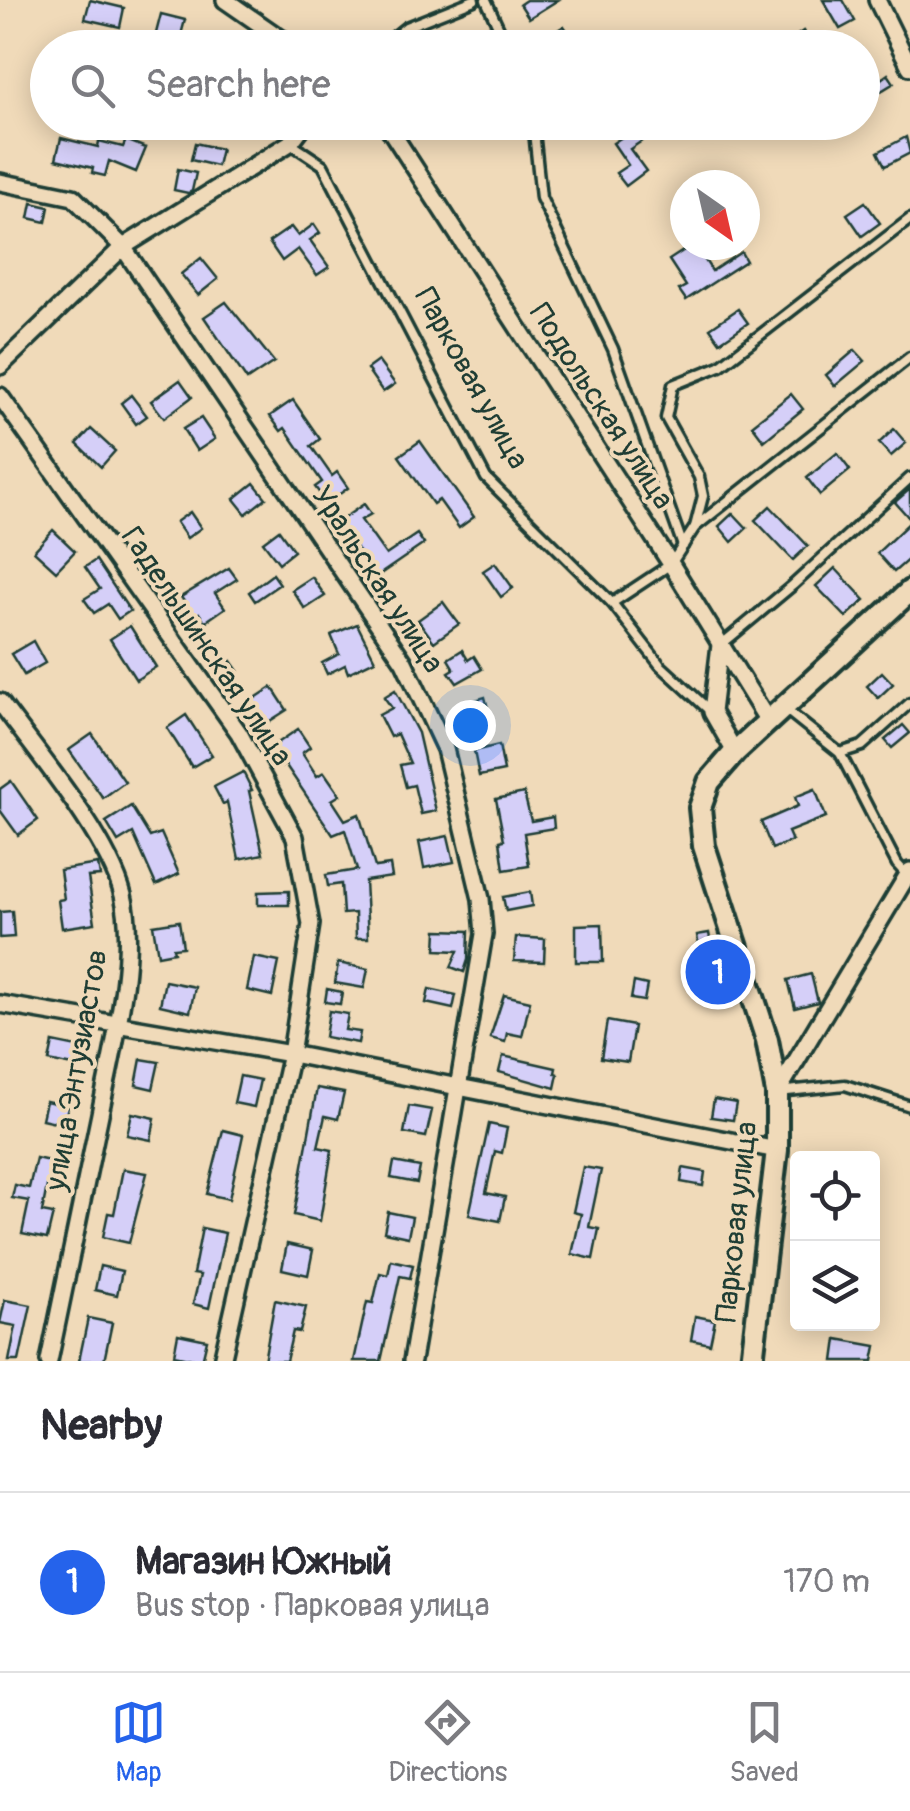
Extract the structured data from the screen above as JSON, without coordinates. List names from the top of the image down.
{
  "streets": {
    "street": [
      "Парковая улица",
      "Подольская улица",
      "Уральская улица",
      "Гадельшинская улица",
      "улица Энтузиастов"
    ]
  },
  "crossings": [
    ["Парковая улица", "Подольская улица"]
  ],
  "north": "bottom right",
  "page": {
    "search": "Search here",
    "pins": "1",
    "heading": "Nearby",
    "list": [
      {
        "mark": "1",
        "name": "Магазин Южный",
        "note": "Bus stop · Парковая улица",
        "value": "170 m"
      }
    ],
    "nav": ["Map", "Directions", "Saved"]
  }
}
